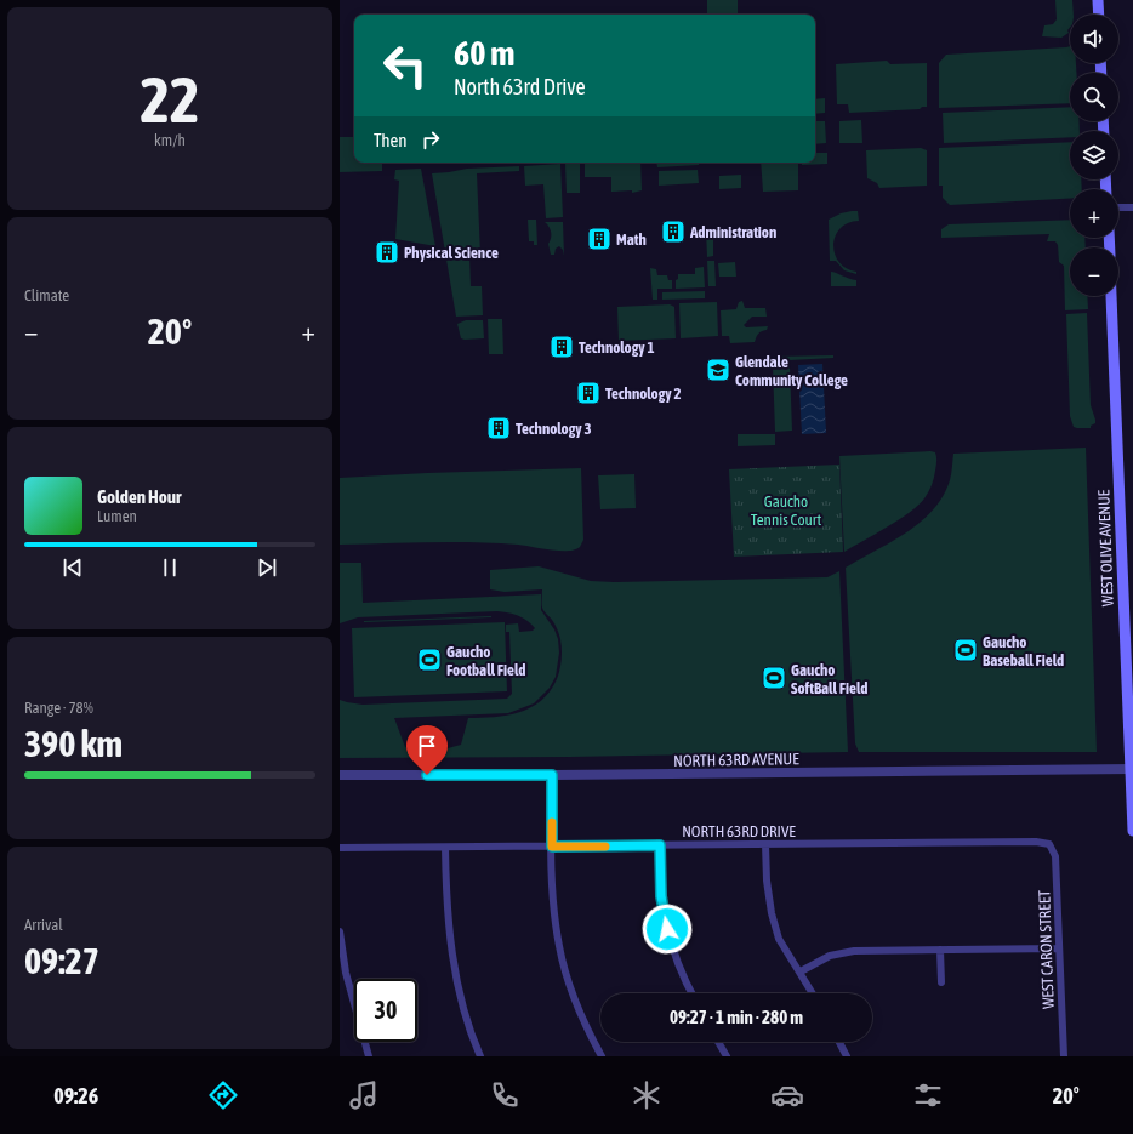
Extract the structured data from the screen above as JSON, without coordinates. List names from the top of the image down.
{
  "streets": {
    "main road": ["WEST OLIVE AVENUE"],
    "street": ["NORTH 63RD AVENUE", "NORTH 63RD DRIVE", "WEST CARON STREET"]
  },
  "crossings": [
    ["WEST OLIVE AVENUE", "NORTH 63RD AVENUE"],
    ["NORTH 63RD DRIVE", "WEST CARON STREET"]
  ],
  "parks": ["Gaucho Tennis Court"],
  "places": {
    "building": [
      "Administration",
      "Math",
      "Physical Science",
      "Technology 1",
      "Technology 2",
      "Technology 3"
    ],
    "school or university": ["Glendale Community College"],
    "sports": ["Gaucho Baseball Field", "Gaucho Football Field", "Gaucho SoftBall Field"]
  },
  "page": {
    "tile": [
      ["22", "km/h"],
      "Climate",
      ["Range · 78%", "390 km"],
      ["Arrival", "09:27"]
    ],
    "map_buttons": ["+", "−"],
    "turn": ["60 m", "North 63rd Drive"],
    "then": "Then",
    "heat": ["−", "20°", "+"],
    "song": ["Golden Hour", "Lumen"],
    "limit": "30",
    "trip": "09:27 · 1 min · 280 m",
    "tabs": ["09:26", "20°"]
  }
}
